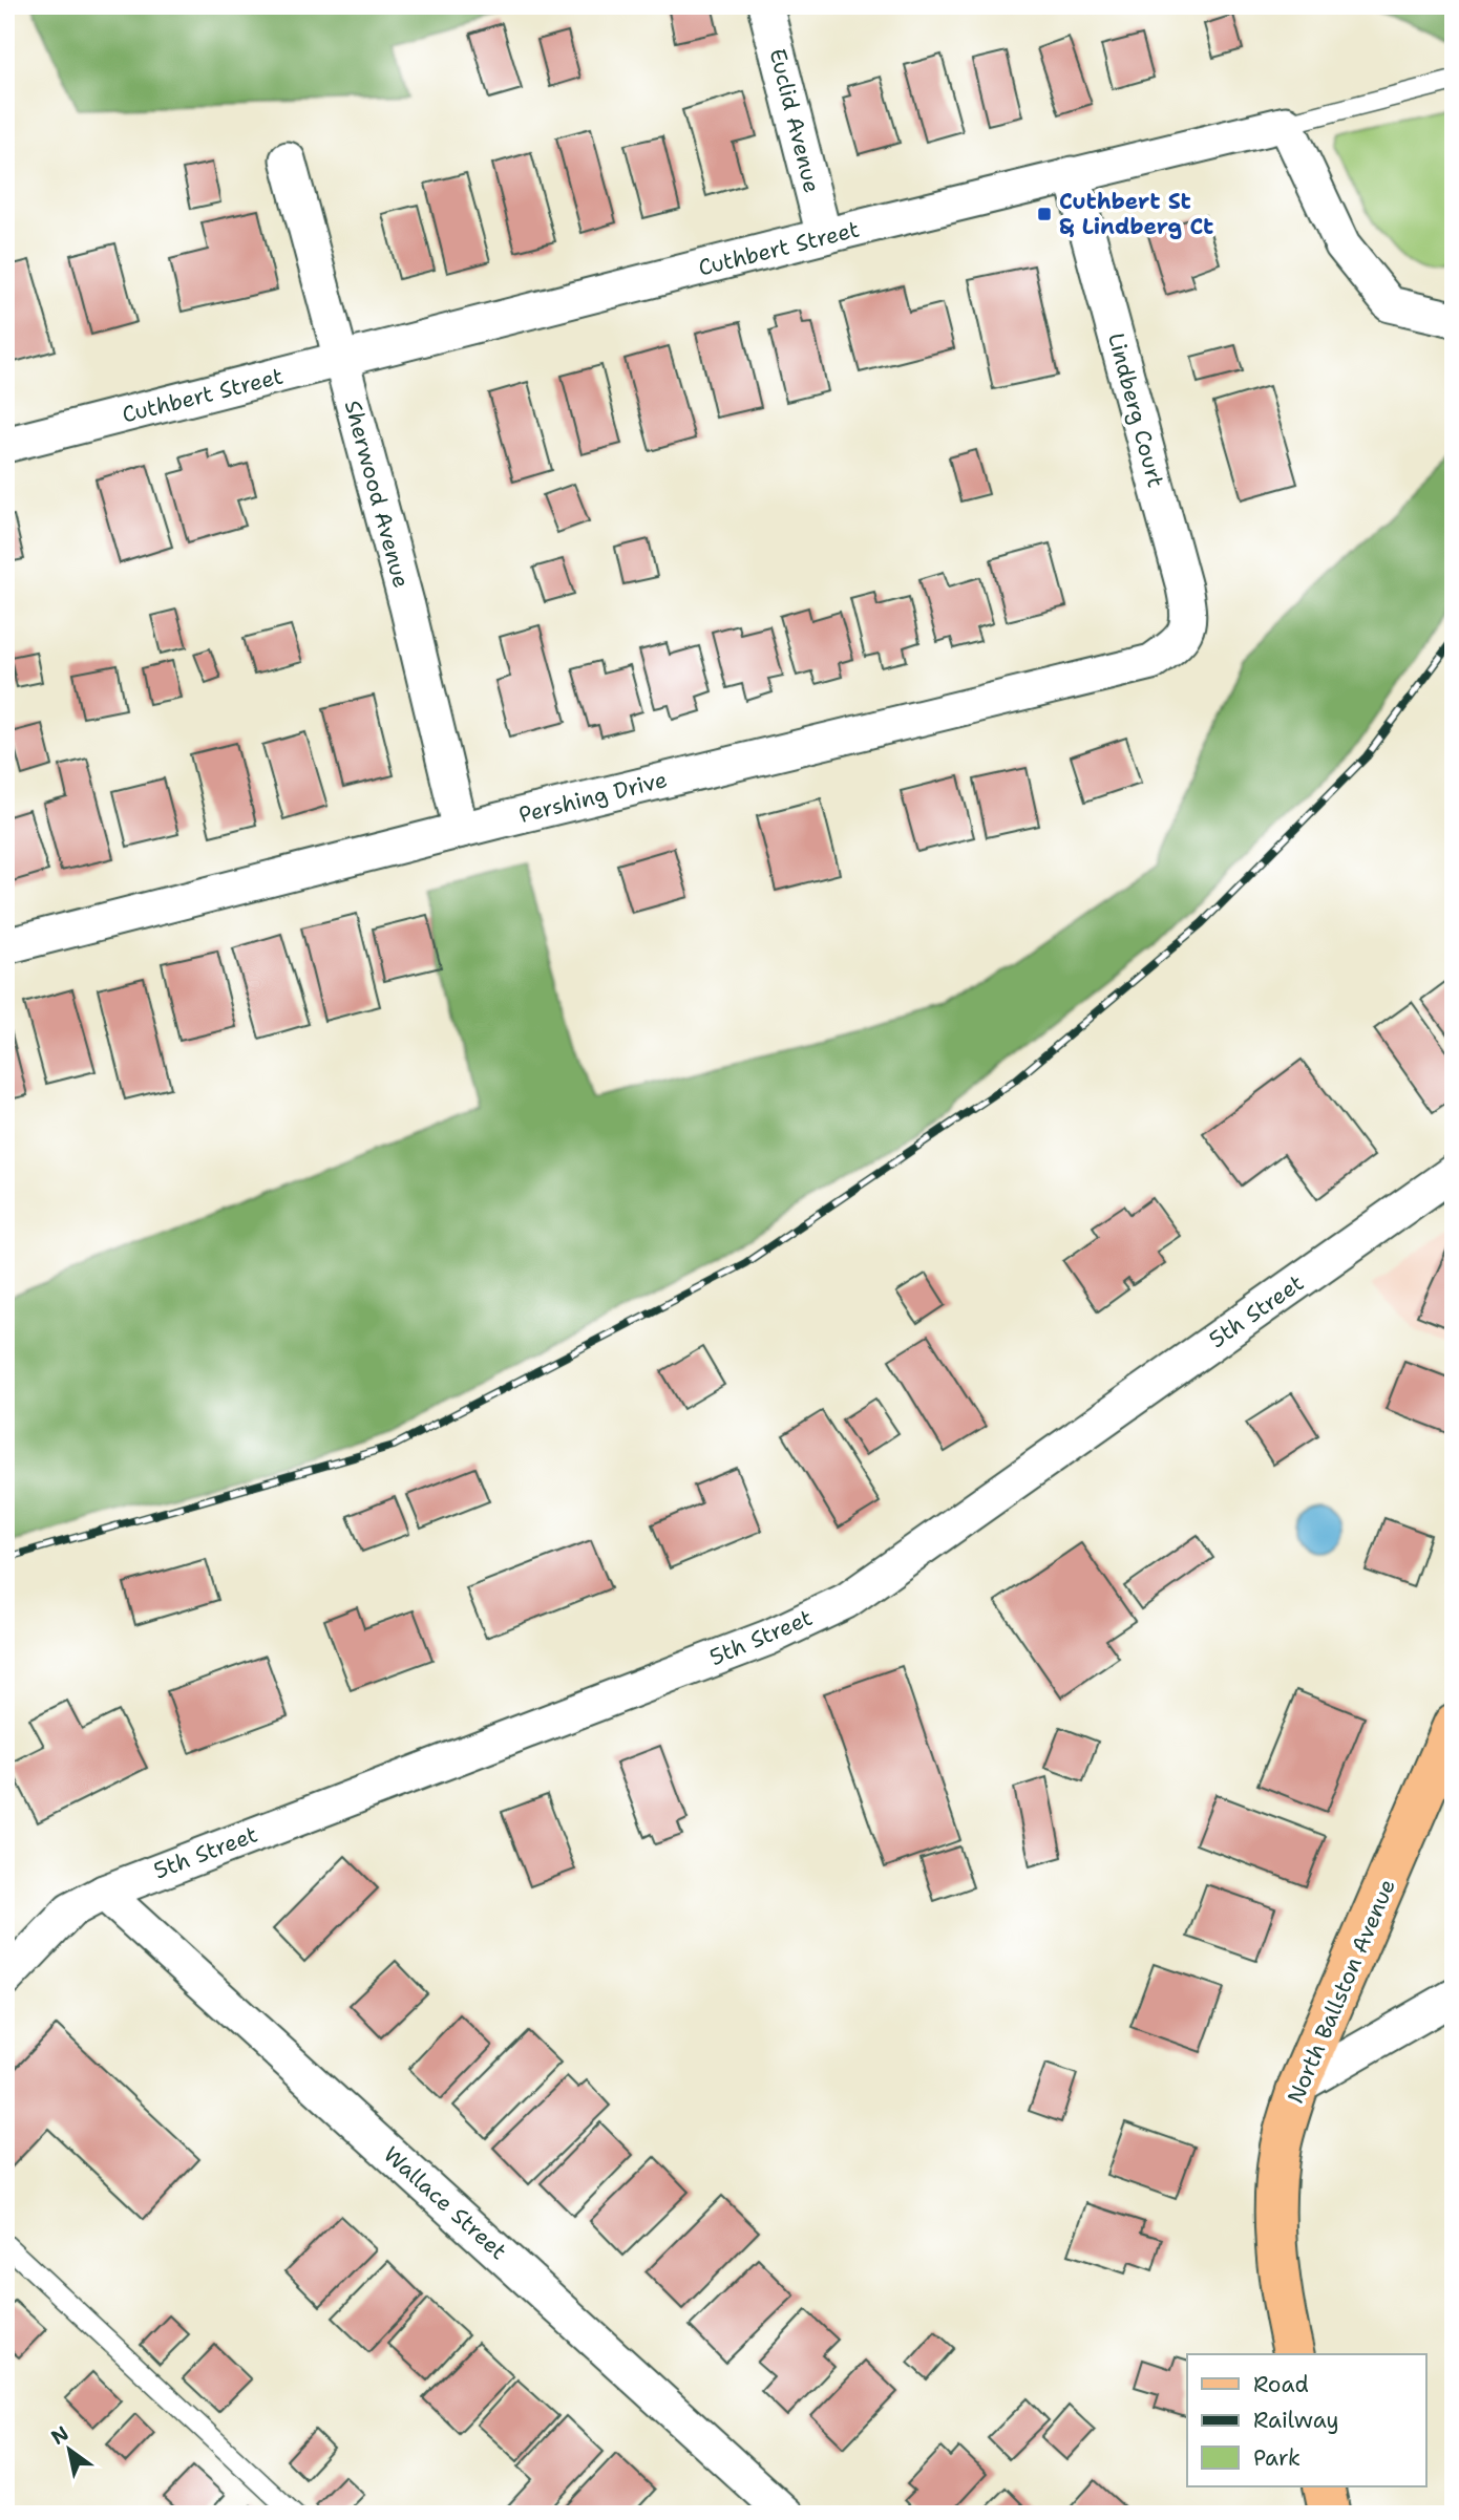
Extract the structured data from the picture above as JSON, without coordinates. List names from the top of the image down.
{
  "streets": {
    "main road": ["North Ballston Avenue"],
    "street": [
      "Euclid Avenue",
      "Cuthbert Street",
      "Lindberg Court",
      "Sherwood Avenue",
      "Pershing Drive",
      "5th Street",
      "Wallace Street"
    ]
  },
  "crossings": [
    ["Euclid Avenue", "Cuthbert Street"],
    ["Cuthbert Street", "Lindberg Court"],
    ["Cuthbert Street", "Sherwood Avenue"],
    ["Lindberg Court", "Pershing Drive"],
    ["Sherwood Avenue", "Pershing Drive"],
    ["5th Street", "Wallace Street"]
  ],
  "places": {
    "transit": ["Cuthbert St & Lindberg Ct"]
  },
  "legend": ["Road", "Railway", "Park"],
  "north": "top left"
}
